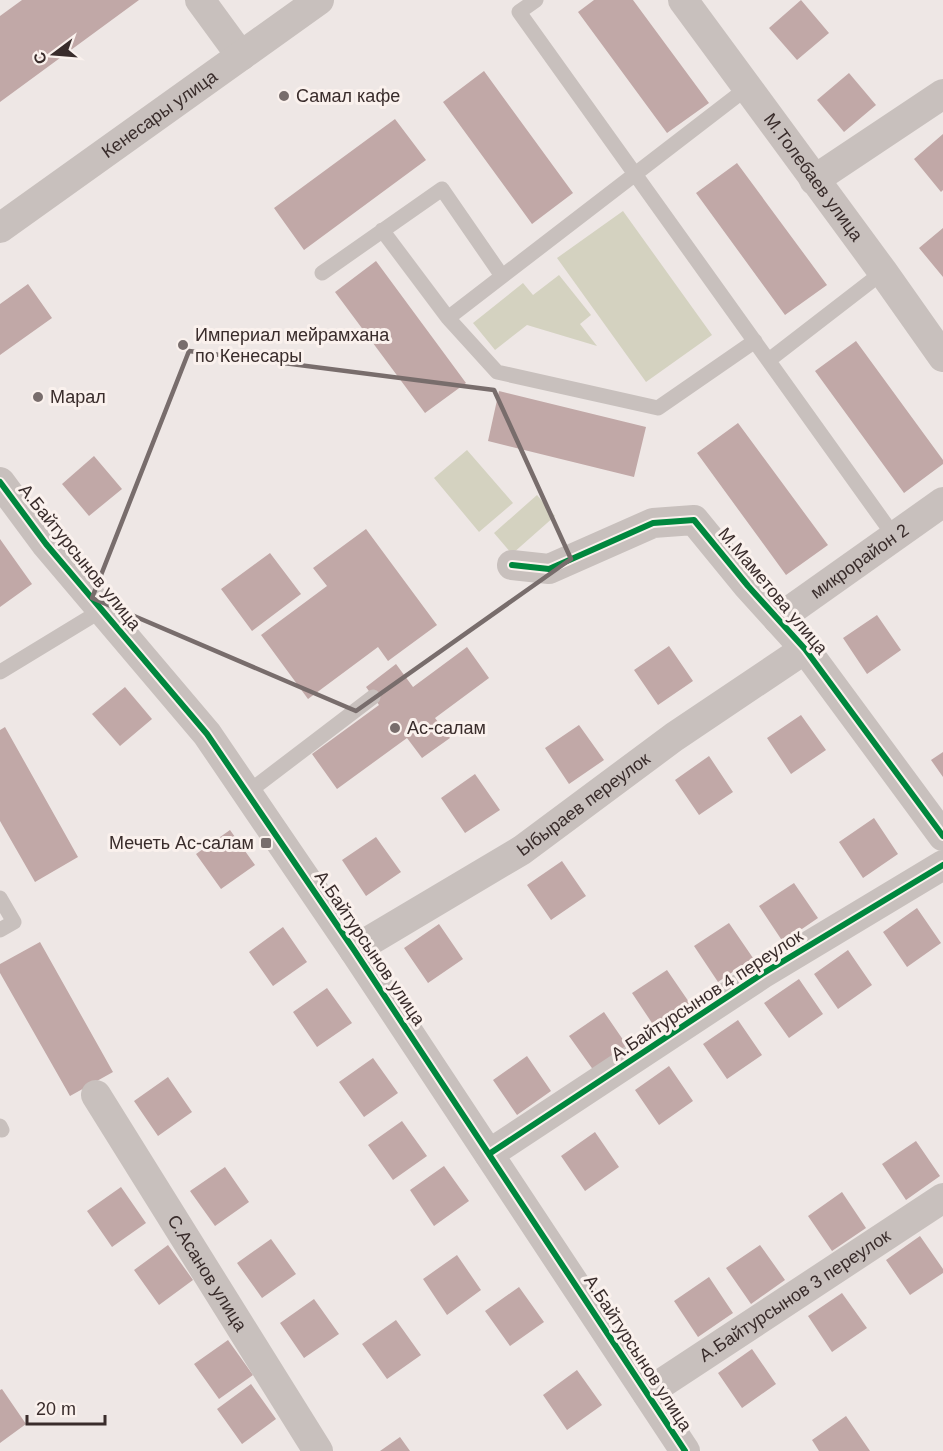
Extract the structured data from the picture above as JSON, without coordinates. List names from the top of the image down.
{
  "streets": {
    "street": [
      "Кенесары улица",
      "М.Толебаев улица",
      "А.Байтурсынов улица",
      "микрорайон 2",
      "М.Маметова улица",
      "Ыбыраев переулок",
      "А.Байтурсынов 4 переулок",
      "С.Асанов улица",
      "А.Байтурсынов 3 переулок"
    ]
  },
  "crossings": [
    ["А.Байтурсынов улица", "Ыбыраев переулок"],
    ["А.Байтурсынов улица", "А.Байтурсынов 4 переулок"],
    ["А.Байтурсынов улица", "А.Байтурсынов 3 переулок"],
    ["микрорайон 2", "М.Маметова улица"],
    ["М.Маметова улица", "Ыбыраев переулок"]
  ],
  "places": {
    "other": [
      "Самал кафе",
      "Империал мейрамхана по Кенесары",
      "Марал",
      "Ас-салам"
    ],
    "transit": ["Мечеть Ас-салам"]
  },
  "scale_bar": "20 m",
  "north": "left"
}
